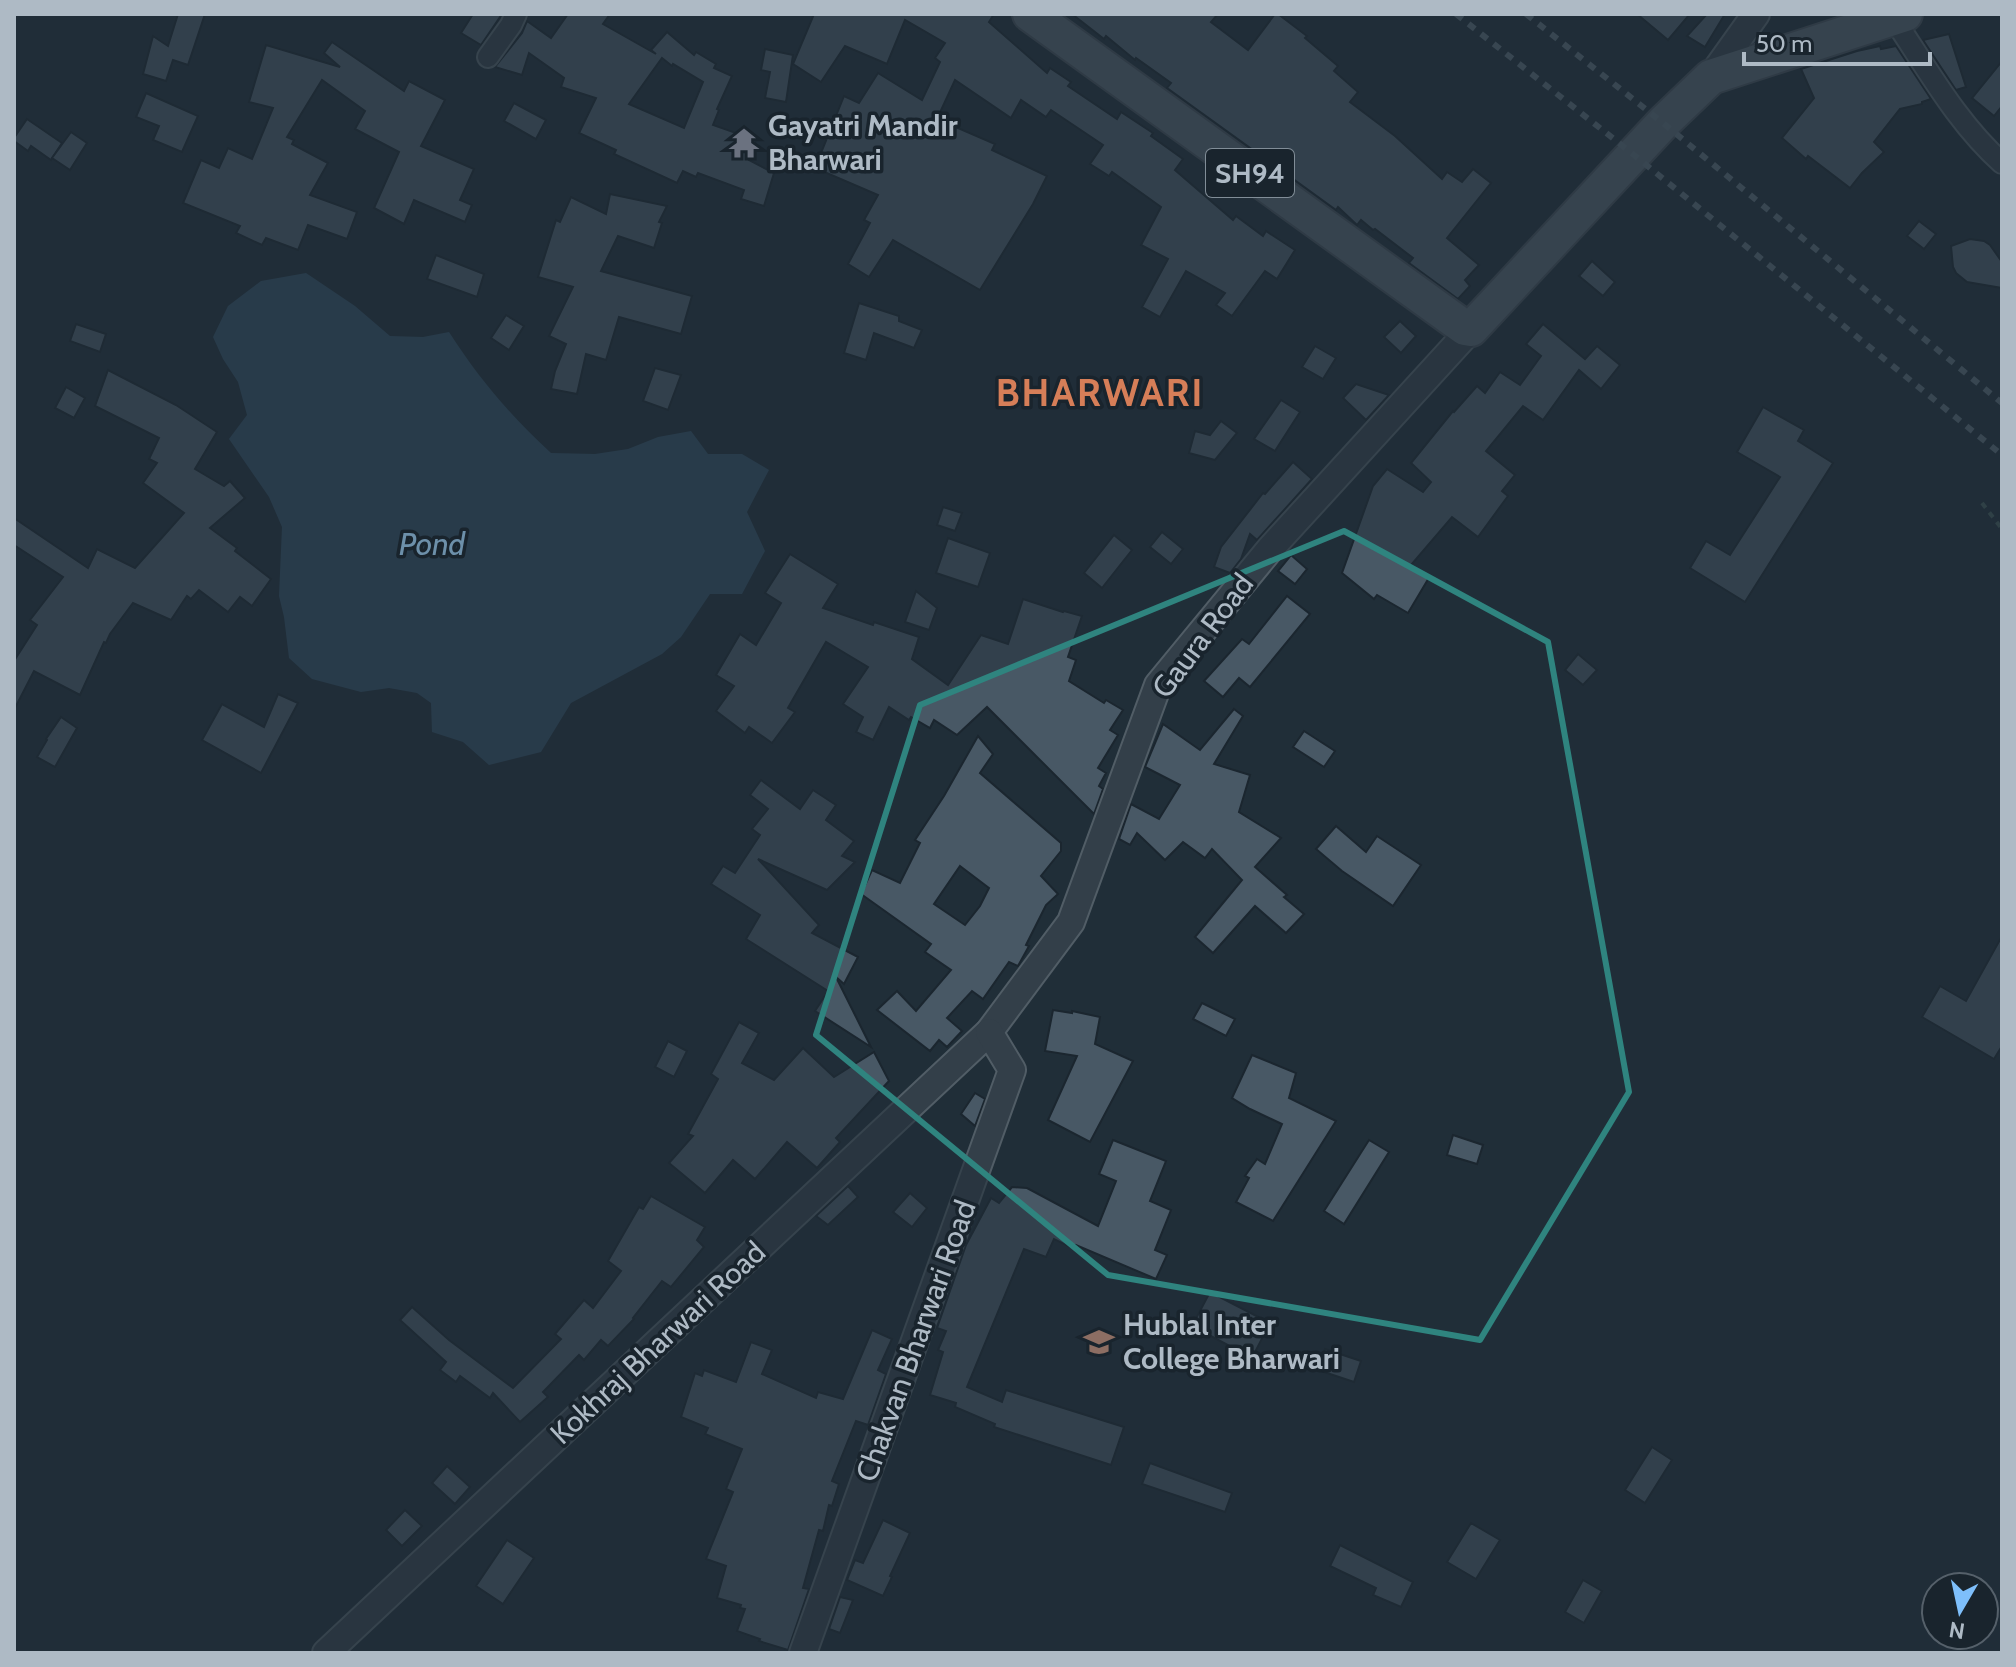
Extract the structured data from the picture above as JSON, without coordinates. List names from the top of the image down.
{
  "streets": {
    "main road": ["SH94"],
    "street": ["Gaura Road", "Chakvan Bharwari Road", "Kokhraj Bharwari Road"]
  },
  "crossings": [
    ["SH94", "Gaura Road"],
    ["Gaura Road", "Chakvan Bharwari Road"],
    ["Gaura Road", "Kokhraj Bharwari Road"],
    ["Chakvan Bharwari Road", "Kokhraj Bharwari Road"]
  ],
  "districts": ["BHARWARI"],
  "water": ["Pond"],
  "places": {
    "temple": ["Gayatri Mandir Bharwari"],
    "school or university": ["Hublal Inter College Bharwari"]
  },
  "scale_bar": "50 m",
  "north": "bottom"
}
